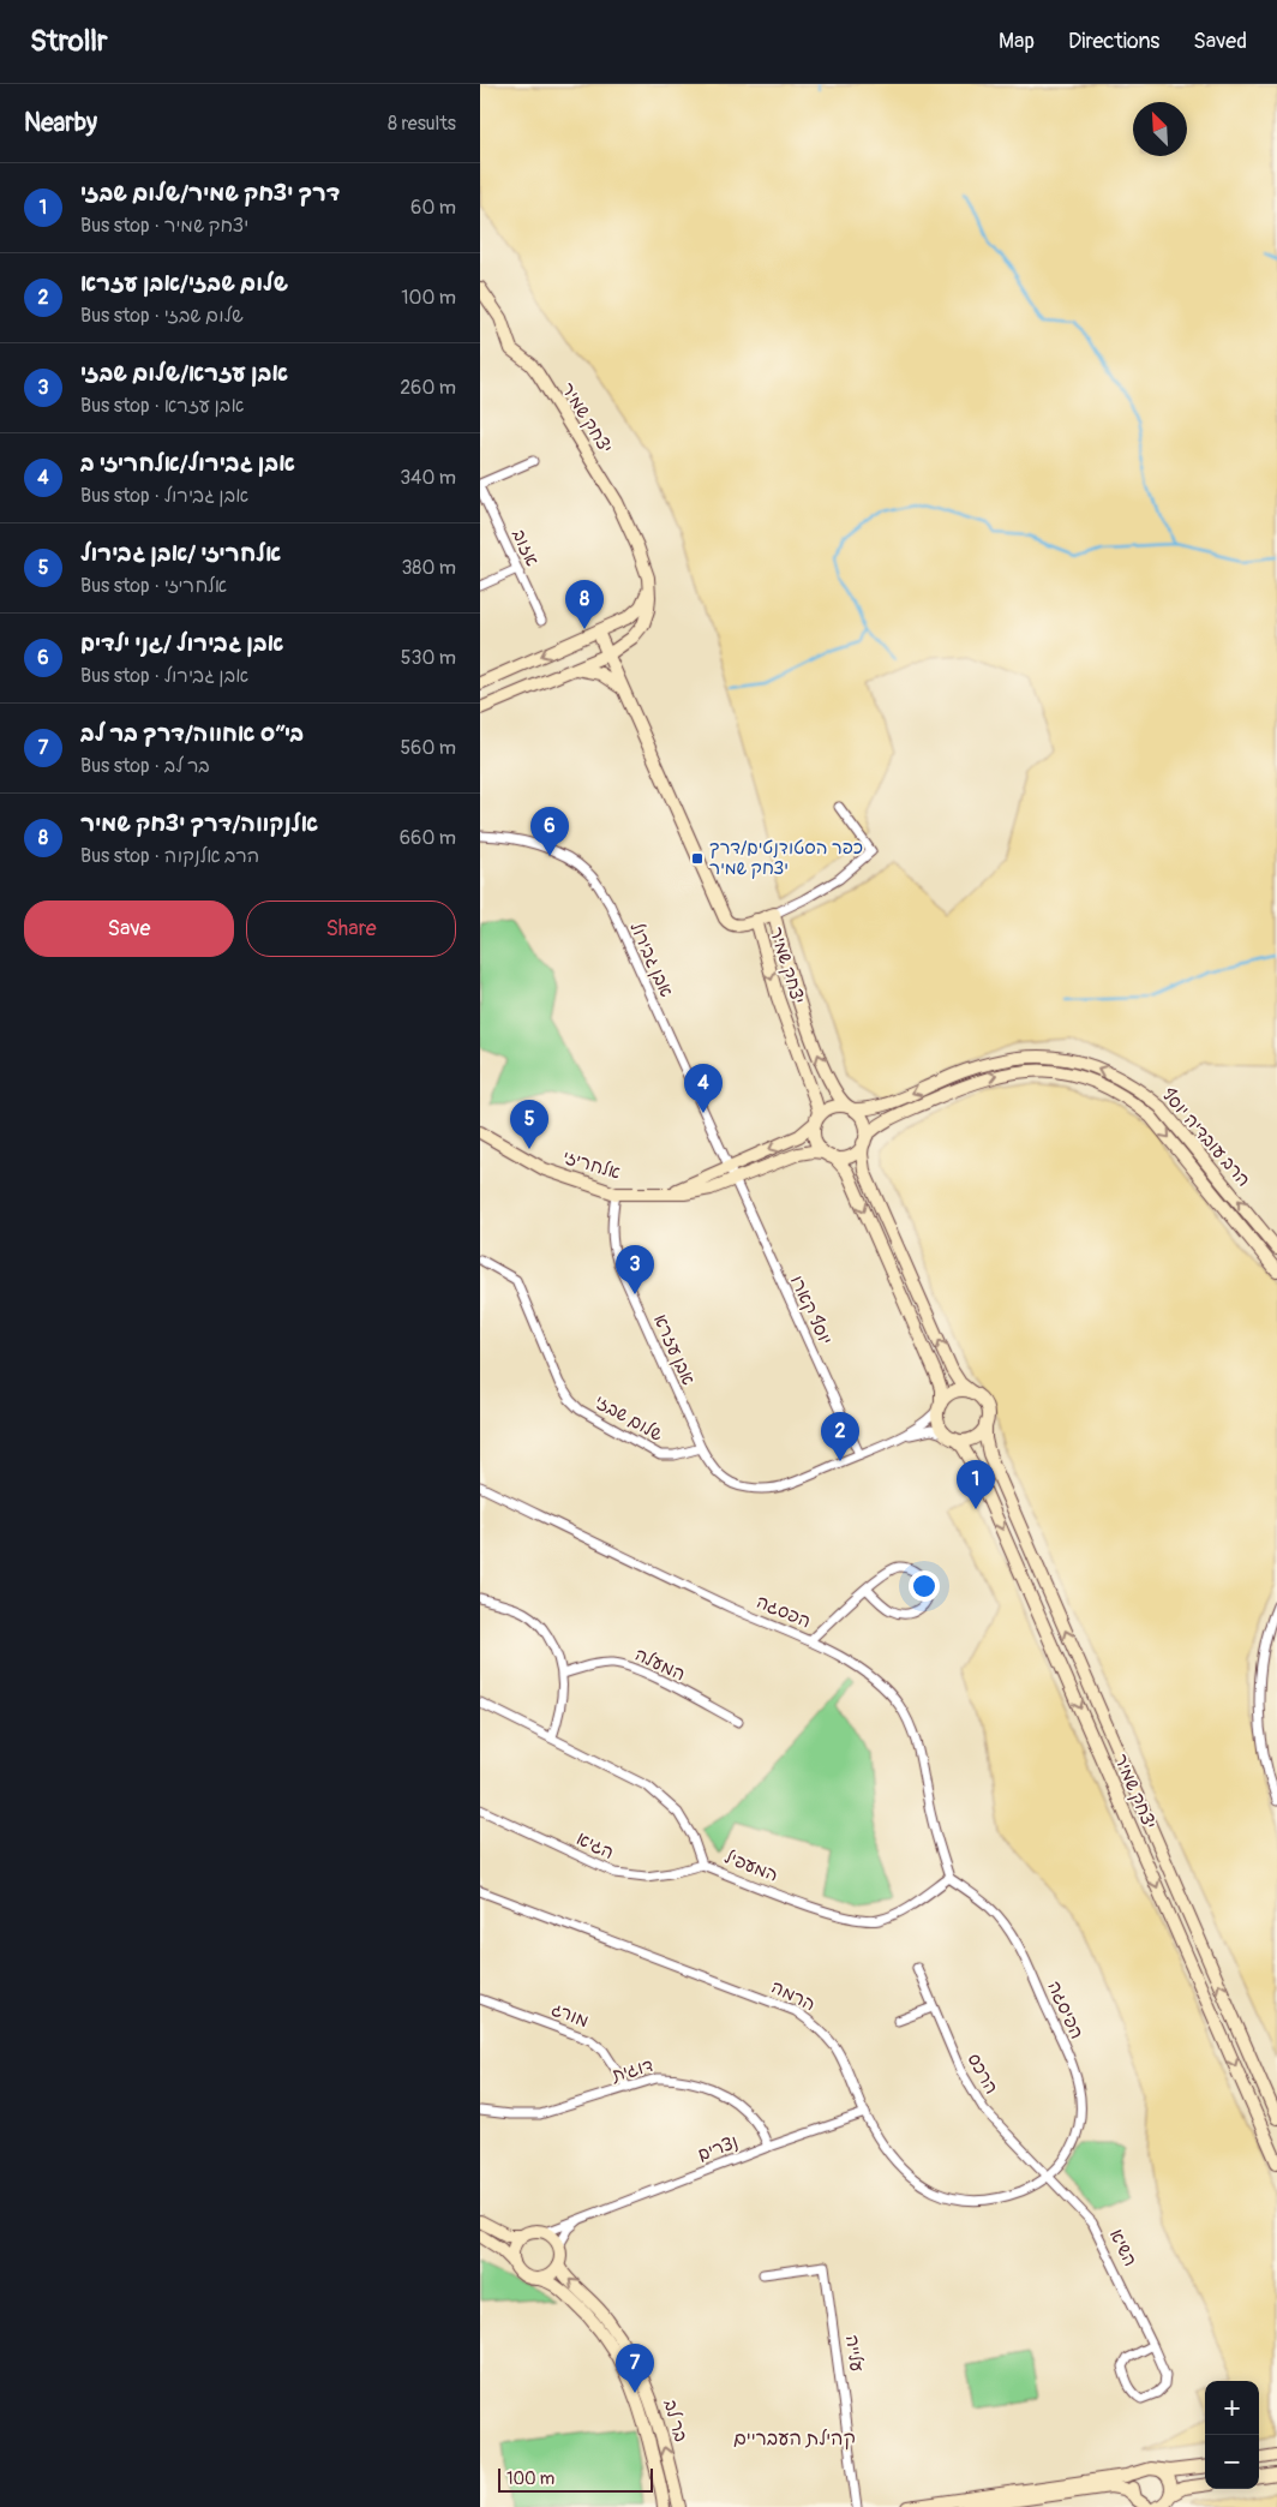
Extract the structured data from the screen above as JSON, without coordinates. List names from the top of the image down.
{
  "streets": {
    "main road": [
      "יצחק שמיר",
      "הרב עובדיה יוסף",
      "אלחריזי",
      "בר לב"
    ],
    "street": [
      "אזוב",
      "אבן גבירול",
      "יוסף קארו",
      "אבן עזרא",
      "שלום שבזי",
      "הפסגה",
      "המעלה",
      "הגיא",
      "המעפיל",
      "הרמה",
      "הפיסגה",
      "מורג",
      "דוגית",
      "הרכס",
      "נצרים",
      "השיא",
      "עלייה"
    ]
  },
  "crossings": [
    ["יצחק שמיר", "הרב עובדיה יוסף"],
    ["יצחק שמיר", "אלחריזי"],
    ["אבן גבירול", "אלחריזי"],
    ["אבן גבירול", "יוסף קארו"],
    ["הרב עובדיה יוסף", "אלחריזי"],
    ["אלחריזי", "יוסף קארו"],
    ["אלחריזי", "אבן עזרא"],
    ["אבן עזרא", "שלום שבזי"],
    ["הפסגה", "המעפיל"],
    ["הפסגה", "הפיסגה"],
    ["הגיא", "המעפיל"],
    ["המעפיל", "הפיסגה"],
    ["הרמה", "הפיסגה"],
    ["הרמה", "הרכס"],
    ["הרמה", "נצרים"],
    ["הרמה", "השיא"],
    ["הפיסגה", "הרכס"],
    ["הפיסגה", "השיא"],
    ["מורג", "דוגית"],
    ["דוגית", "נצרים"],
    ["הרכס", "השיא"],
    ["נצרים", "בר לב"]
  ],
  "districts": ["קהילת העבריים"],
  "places": {
    "transit": ["כפר הסטודנטים/דרך יצחק שמיר"]
  },
  "scale_bar": "100 m",
  "north": "top left",
  "page": {
    "header": "Strollr",
    "nav": ["Map", "Directions", "Saved"],
    "heading": ["Nearby", "8 results"],
    "list": [
      {
        "mark": "1",
        "name": "דרך יצחק שמיר/שלום שבזי",
        "note": "Bus stop · יצחק שמיר",
        "value": "60 m"
      },
      {
        "mark": "2",
        "name": "שלום שבזי/אבן עזרא",
        "note": "Bus stop · שלום שבזי",
        "value": "100 m"
      },
      {
        "mark": "3",
        "name": "אבן עזרא/שלום שבזי",
        "note": "Bus stop · אבן עזרא",
        "value": "260 m"
      },
      {
        "mark": "4",
        "name": "אבן גבירול/אלחריזי ב",
        "note": "Bus stop · אבן גבירול",
        "value": "340 m"
      },
      {
        "mark": "5",
        "name": "אלחריזי /אבן גבירול",
        "note": "Bus stop · אלחריזי",
        "value": "380 m"
      },
      {
        "mark": "6",
        "name": "אבן גבירול /גני ילדים",
        "note": "Bus stop · אבן גבירול",
        "value": "530 m"
      },
      {
        "mark": "7",
        "name": "בי״ס אחווה/דרך בר לב",
        "note": "Bus stop · בר לב",
        "value": "560 m"
      },
      {
        "mark": "8",
        "name": "אלנקווה/דרך יצחק שמיר",
        "note": "Bus stop · הרב אלנקוה",
        "value": "660 m"
      }
    ],
    "pins": [
      "8",
      "6",
      "4",
      "5",
      "3",
      "2",
      "1",
      "7"
    ],
    "buttons": ["Save", "Share"],
    "map_buttons": ["+", "−"],
    "scale": "100 m"
  }
}
